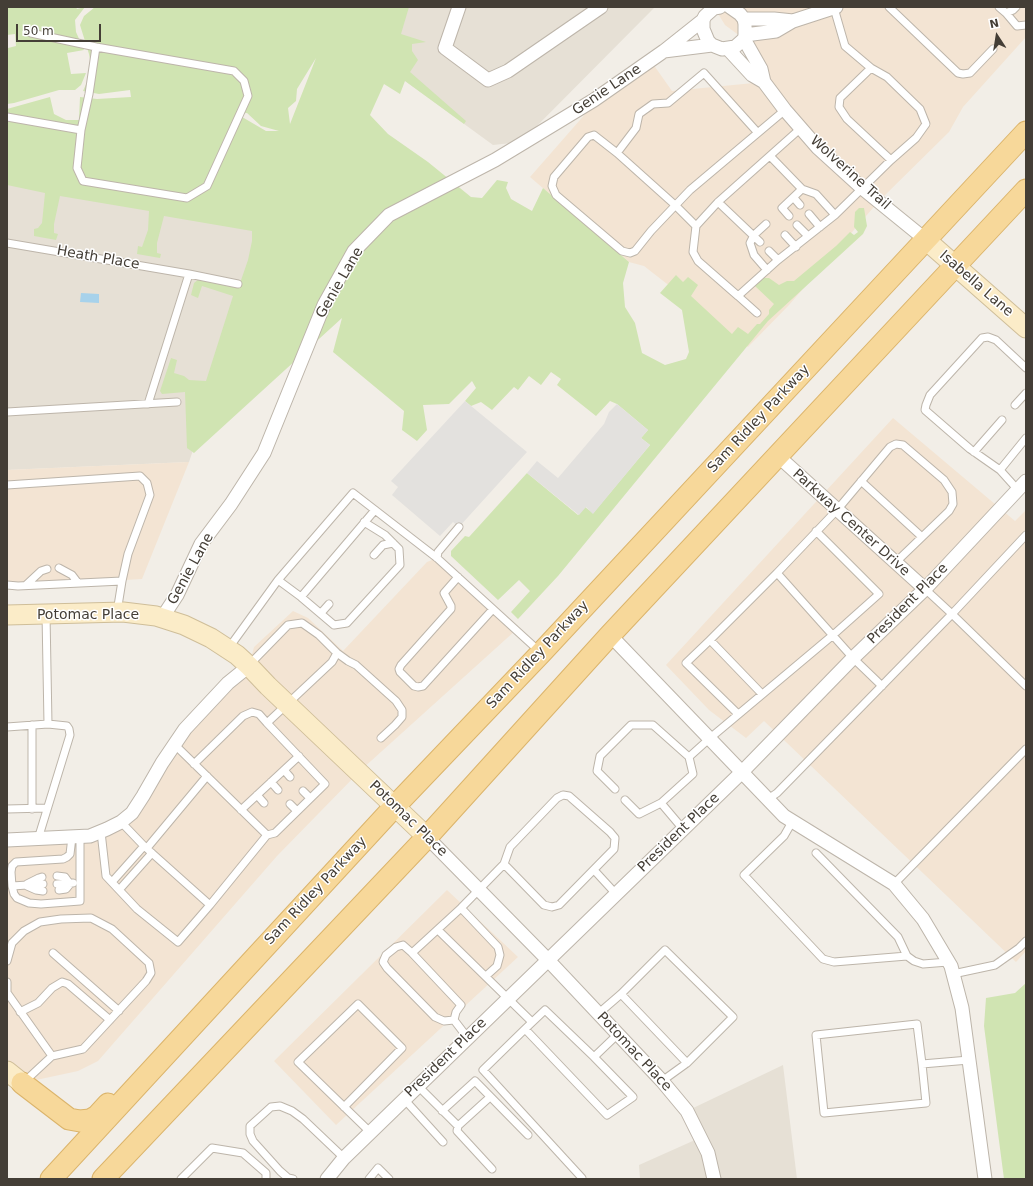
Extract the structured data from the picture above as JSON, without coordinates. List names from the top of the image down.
{
  "streets": {
    "main road": ["Sam Ridley Parkway"],
    "street": [
      "Genie Lane",
      "Wolverine Trail",
      "Isabella Lane",
      "Parkway Center Drive",
      "President Place",
      "Potomac Place"
    ],
    "lane": ["Heath Place"]
  },
  "crossings": [
    ["Genie Lane", "Potomac Place"],
    ["Wolverine Trail", "Isabella Lane"],
    ["Wolverine Trail", "Sam Ridley Parkway"],
    ["Isabella Lane", "Sam Ridley Parkway"],
    ["Sam Ridley Parkway", "Potomac Place"],
    ["Parkway Center Drive", "President Place"],
    ["President Place", "Potomac Place"]
  ],
  "scale_bar": "50 m",
  "north": "top"
}
